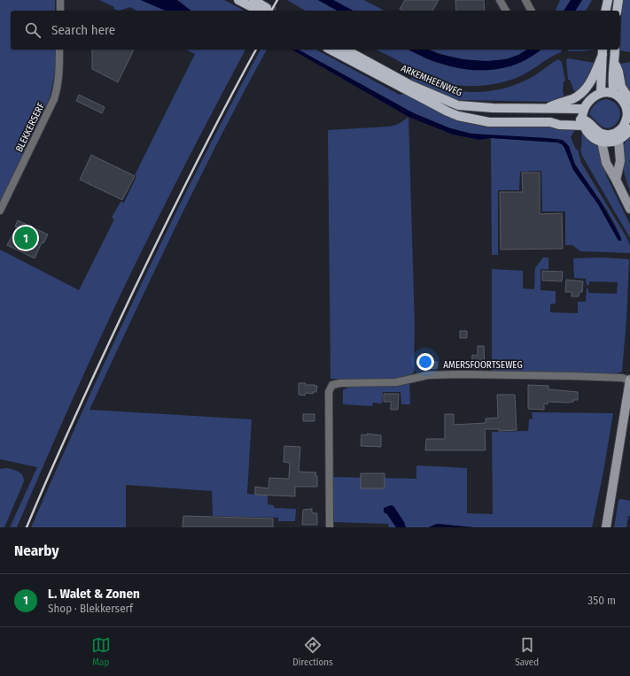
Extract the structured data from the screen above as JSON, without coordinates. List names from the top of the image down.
{
  "streets": {
    "main road": ["ARKEMHEENWEG", "AMERSFOORTSEWEG"],
    "street": ["BLEKKERSERF"]
  },
  "page": {
    "search": "Search here",
    "pins": "1",
    "heading": "Nearby",
    "list": [
      {
        "mark": "1",
        "name": "L. Walet & Zonen",
        "note": "Shop · Blekkerserf",
        "value": "350 m"
      }
    ],
    "nav": ["Map", "Directions", "Saved"]
  }
}
